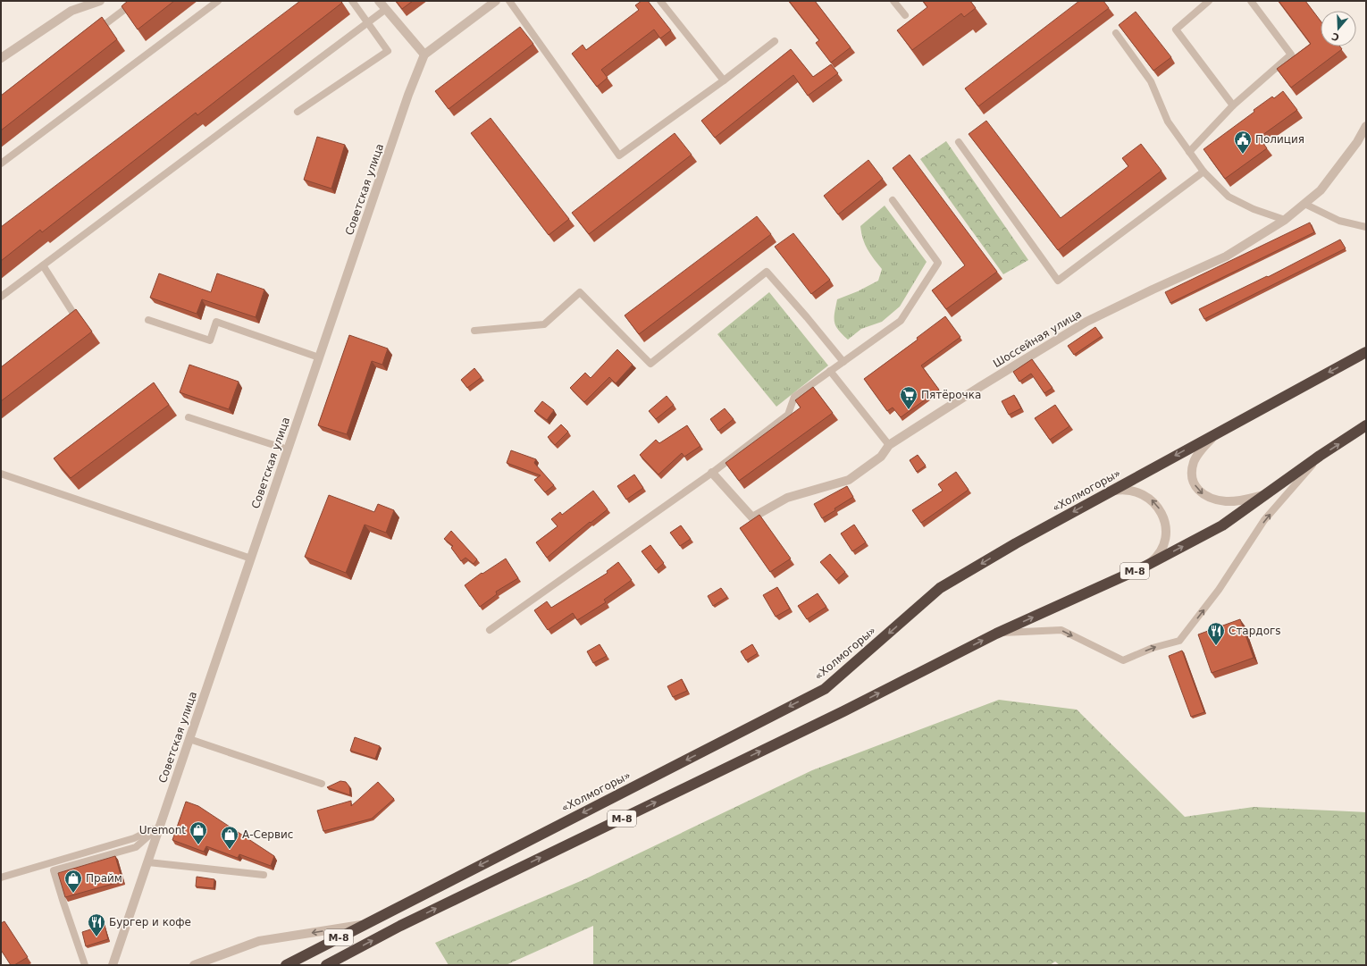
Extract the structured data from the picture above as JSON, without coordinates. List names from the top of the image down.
{
  "streets": {
    "highway": ["«Холмогоры»", "М-8"],
    "street": ["Советская улица", "Шоссейная улица"]
  },
  "places": {
    "public building": ["Полиция"],
    "supermarket": ["Пятёрочка"],
    "restaurant": ["Стардогs", "Бургер и кофе"],
    "shop": ["Uremont", "А-Сервис", "Прайм"]
  },
  "north": "bottom"
}
